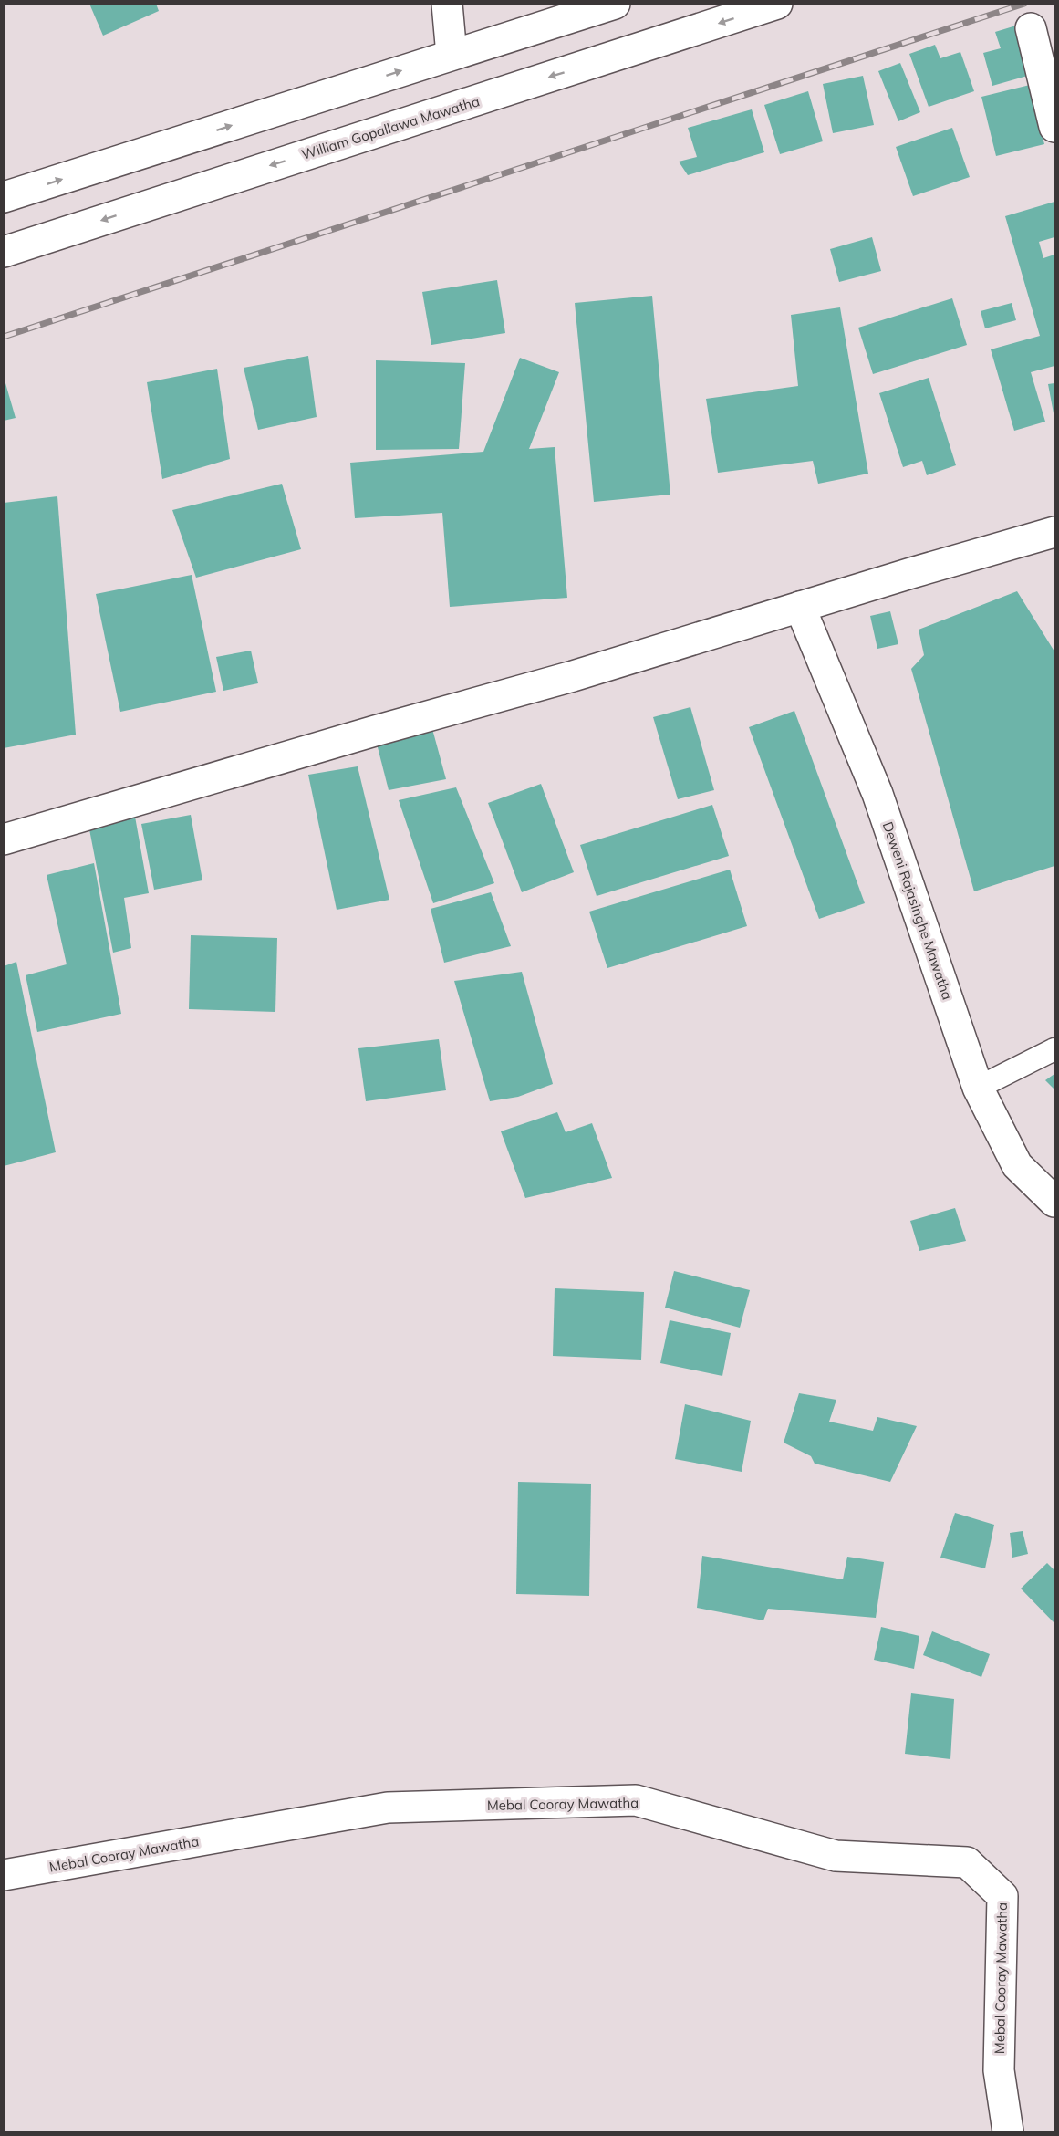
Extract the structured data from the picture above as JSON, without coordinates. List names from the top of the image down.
{
  "streets": {
    "main road": ["William Gopallawa Mawatha", "Deweni Rajasinghe Mawatha", "Mebal Cooray Mawatha"]
  }
}
